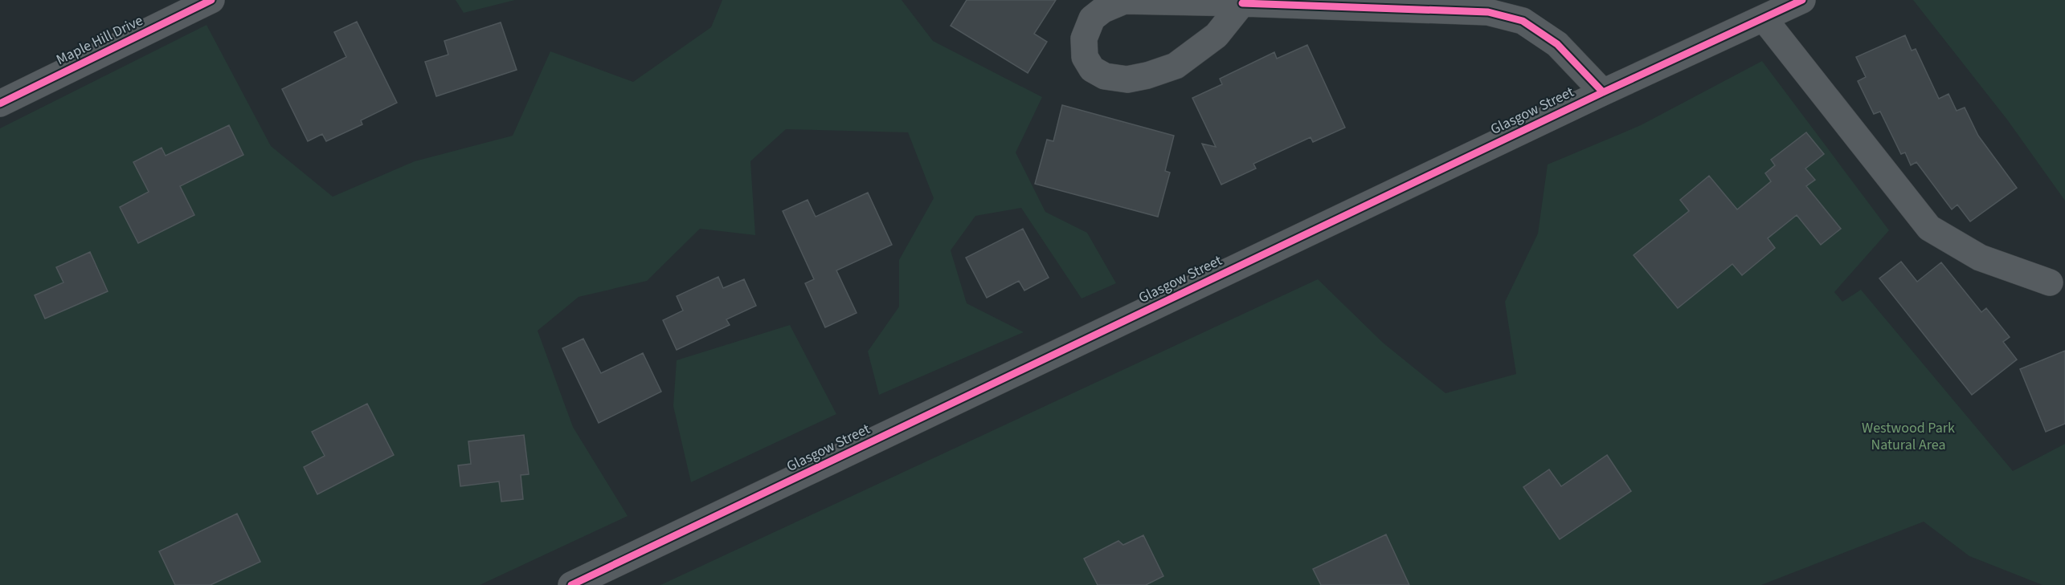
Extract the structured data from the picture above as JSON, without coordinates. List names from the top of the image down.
{
  "streets": {
    "street": ["Maple Hill Drive", "Glasgow Street"]
  },
  "parks": ["Westwood Park Natural Area"]
}
